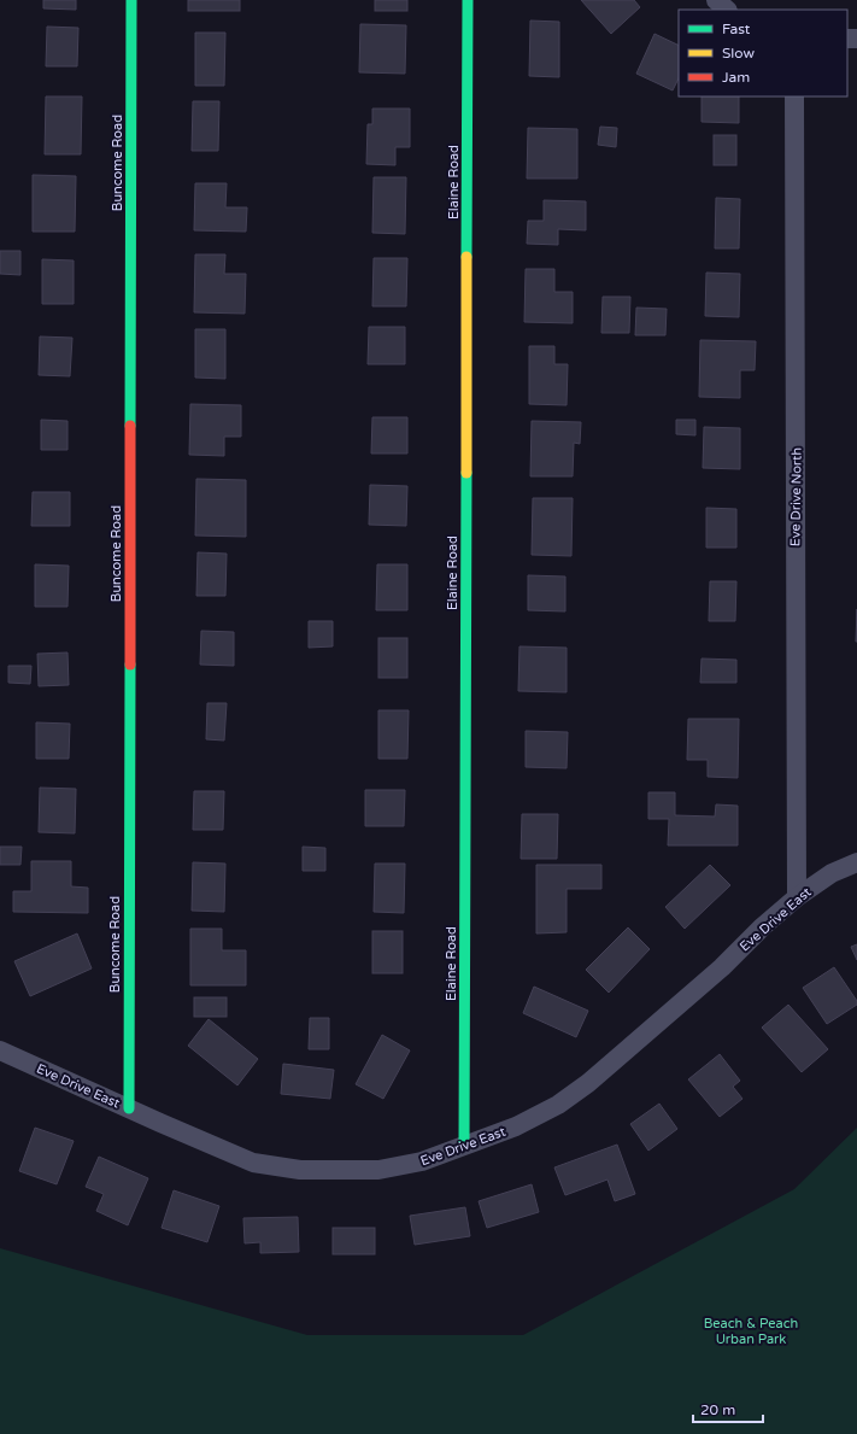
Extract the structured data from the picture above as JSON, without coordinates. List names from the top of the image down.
{
  "streets": {
    "street": [
      "Buncome Road",
      "Elaine Road",
      "Eve Drive North",
      "Eve Drive East"
    ]
  },
  "crossings": [
    ["Buncome Road", "Eve Drive East"],
    ["Elaine Road", "Eve Drive East"],
    ["Eve Drive North", "Eve Drive East"]
  ],
  "parks": ["Beach & Peach Urban Park"],
  "legend": ["Fast", "Slow", "Jam"],
  "scale_bar": "20 m"
}
